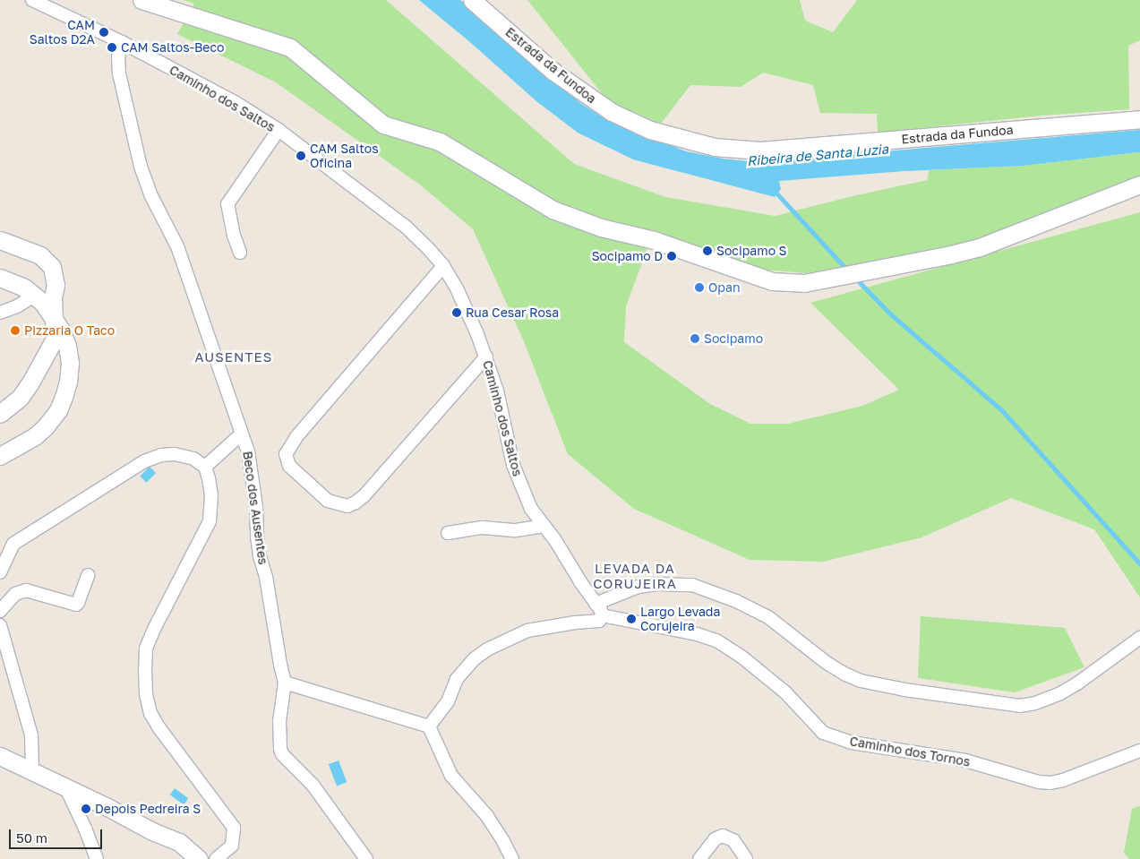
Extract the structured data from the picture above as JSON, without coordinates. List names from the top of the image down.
{
  "streets": {
    "main road": ["Estrada da Fundoa"],
    "street": ["Caminho dos Saltos", "Beco dos Ausentes", "Caminho dos Tornos"]
  },
  "crossings": [
    ["Caminho dos Saltos", "Beco dos Ausentes"],
    ["Caminho dos Saltos", "Caminho dos Tornos"]
  ],
  "districts": ["AUSENTES", "LEVADA DA CORUJEIRA"],
  "water": ["Ribeira de Santa Luzia"],
  "places": [
    "CAM Saltos D2A",
    "CAM Saltos-Beco",
    "CAM Saltos Oficina",
    "Socipamo S",
    "Socipamo D",
    "Opan",
    "Rua Cesar Rosa",
    "Pizzaria O Taco",
    "Socipamo",
    "Largo Levada Corujeira",
    "Depois Pedreira S"
  ],
  "scale_bar": "50 m"
}
